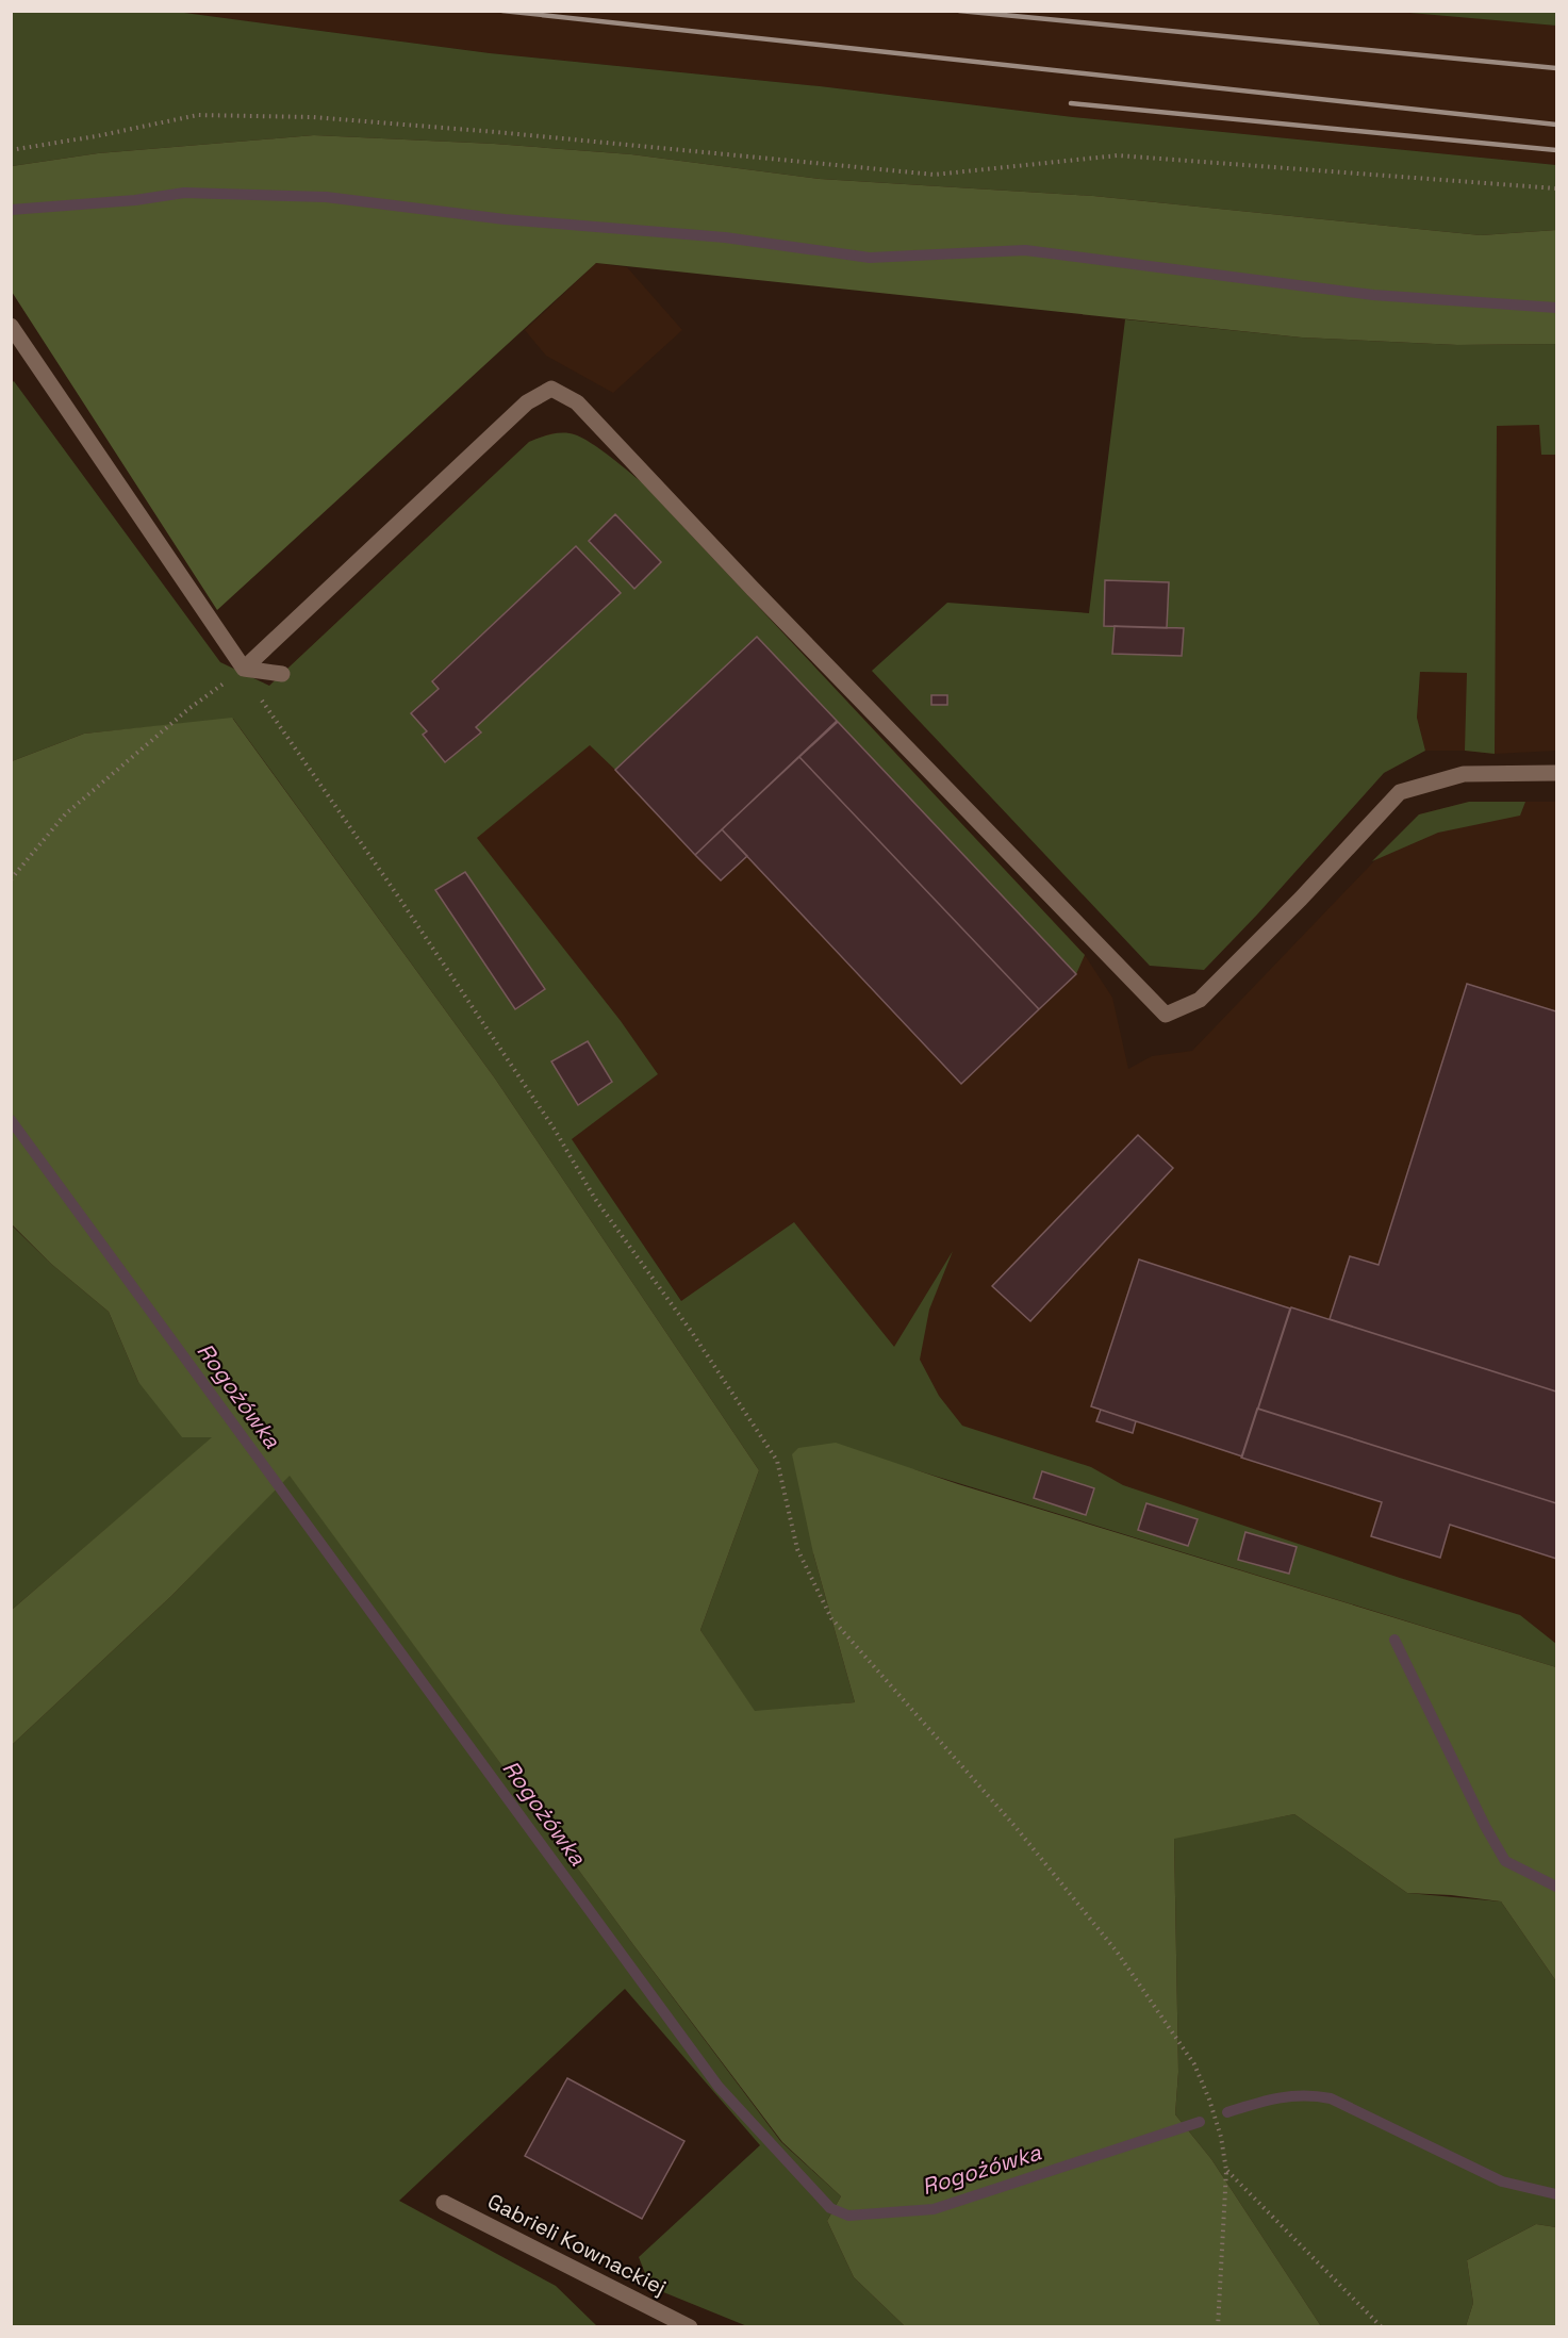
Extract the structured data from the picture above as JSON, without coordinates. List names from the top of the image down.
{
  "streets": {
    "street": ["Gabrieli Kownackiej"]
  },
  "water": ["Rogożówka"]
}
